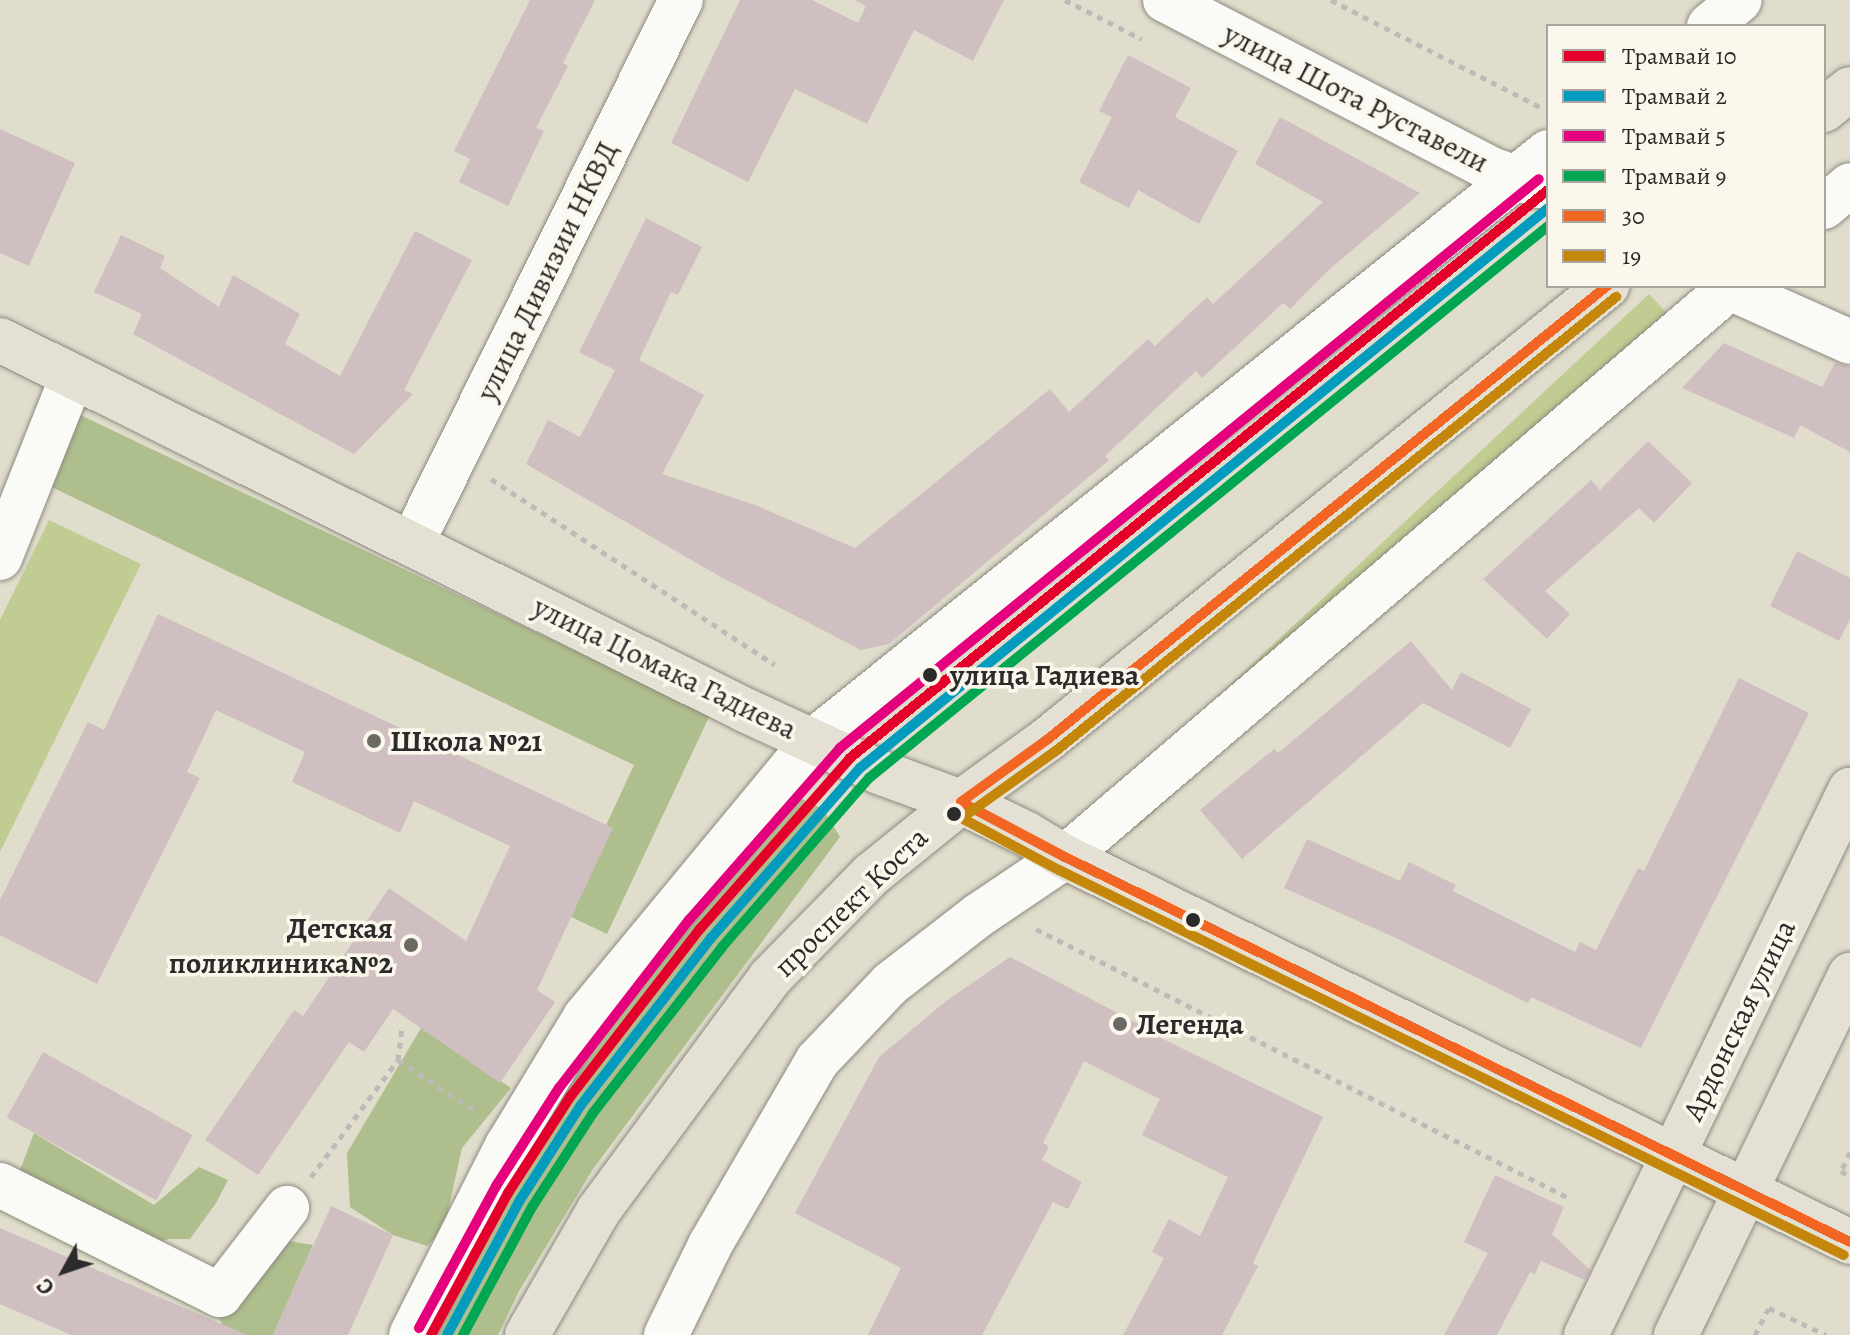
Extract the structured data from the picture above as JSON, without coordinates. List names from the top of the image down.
{
  "streets": {
    "main road": ["улица Цомака Гадиева", "проспект Коста", "Ардонская улица"],
    "street": ["улица Шота Руставели", "улица Дивизии НКВД"]
  },
  "crossings": [
    ["улица Дивизии НКВД", "улица Цомака Гадиева"],
    ["улица Цомака Гадиева", "проспект Коста"],
    ["улица Цомака Гадиева", "Ардонская улица"]
  ],
  "places": [
    "улица Гадиева",
    "Школа №21",
    "Детская поликлиника№2",
    "Легенда"
  ],
  "lines": [
    "tram line 5",
    "tram line 10",
    "tram line 2",
    "tram line 9",
    "transit line 30",
    "transit line 19"
  ],
  "legend": [
    "Трамвай 10",
    "Трамвай 2",
    "Трамвай 5",
    "Трамвай 9",
    "30",
    "19"
  ],
  "north": "bottom left"
}
